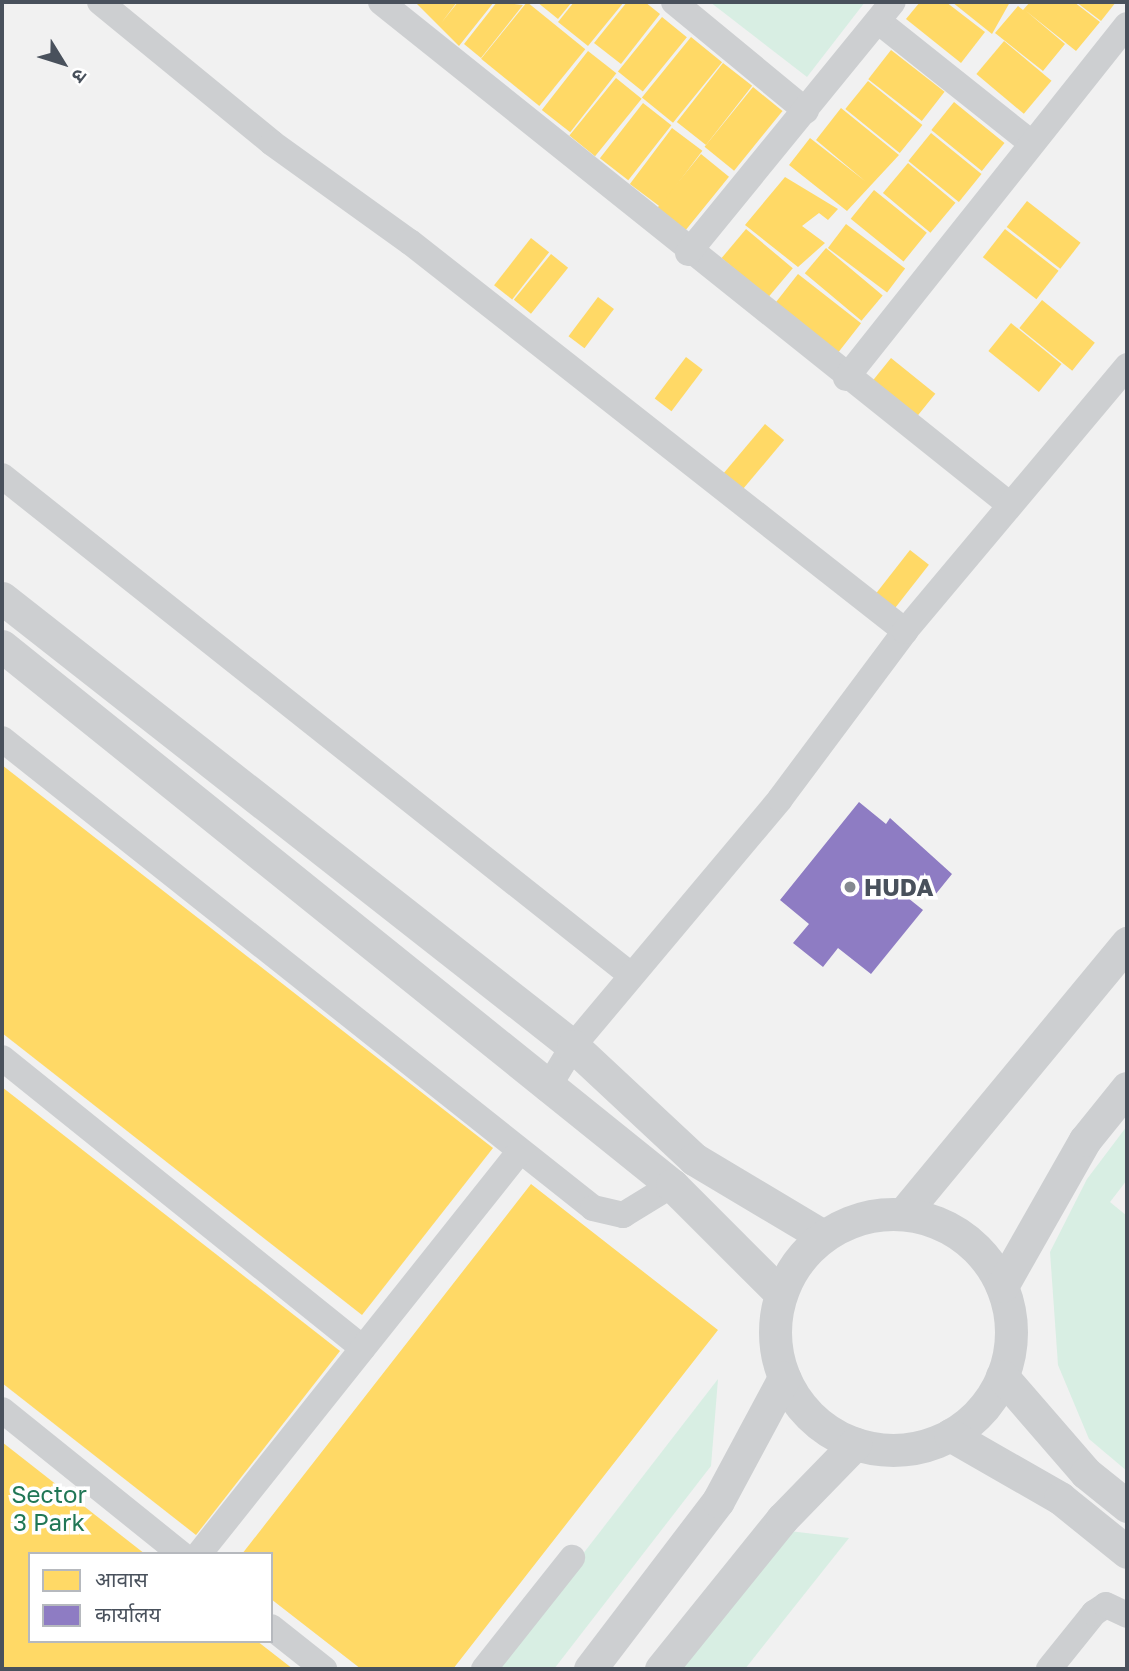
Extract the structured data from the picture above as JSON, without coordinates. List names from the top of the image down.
{
  "parks": ["Sector 3 Park"],
  "places": ["HUDA"],
  "legend": ["आवास", "कार्यालय"],
  "north": "bottom right"
}
